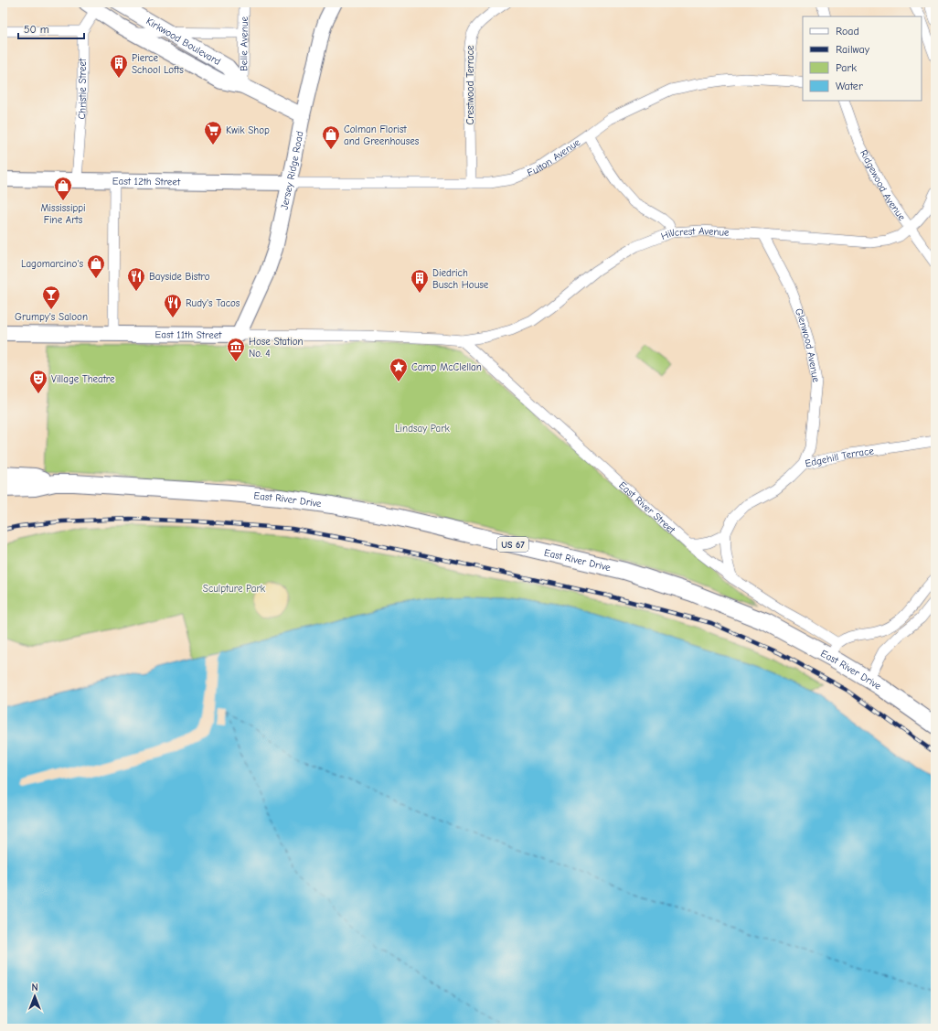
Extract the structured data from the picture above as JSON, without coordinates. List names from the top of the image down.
{
  "streets": {
    "main road": ["East River Drive", "US 67"],
    "street": [
      "Kirkwood Boulevard",
      "Belle Avenue",
      "Crestwood Terrace",
      "Christie Street",
      "Fulton Avenue",
      "Jersey Ridge Road",
      "East 12th Street",
      "Ridgewood Avenue",
      "Hillcrest Avenue",
      "East 11th Street",
      "Glenwood Avenue",
      "Edgehill Terrace",
      "East River Street"
    ]
  },
  "crossings": [
    ["Kirkwood Boulevard", "Belle Avenue"],
    ["Kirkwood Boulevard", "Jersey Ridge Road"],
    ["Crestwood Terrace", "Fulton Avenue"],
    ["Christie Street", "East 12th Street"],
    ["Fulton Avenue", "Jersey Ridge Road"],
    ["Fulton Avenue", "East 12th Street"],
    ["Jersey Ridge Road", "East 12th Street"],
    ["Jersey Ridge Road", "East 11th Street"],
    ["Ridgewood Avenue", "Hillcrest Avenue"],
    ["Hillcrest Avenue", "East 11th Street"],
    ["Hillcrest Avenue", "Glenwood Avenue"],
    ["Hillcrest Avenue", "East River Street"],
    ["East 11th Street", "East River Street"],
    ["Glenwood Avenue", "Edgehill Terrace"],
    ["Edgehill Terrace", "East River Street"],
    ["East River Drive", "East River Street"]
  ],
  "parks": ["Lindsay Park", "Sculpture Park"],
  "places": {
    "building": ["Pierce School Lofts", "Diedrich Busch House"],
    "supermarket": ["Kwik Shop"],
    "shop": ["Colman Florist and Greenhouses", "Mississippi Fine Arts", "Lagomarcino's"],
    "restaurant": ["Bayside Bistro", "Rudy's Tacos"],
    "bar": ["Grumpy's Saloon"],
    "museum": ["Hose Station No. 4"],
    "place": ["Camp McClellan"],
    "theatre": ["Village Theatre"]
  },
  "legend": [
    "Road",
    "Railway",
    "Park",
    "Water"
  ],
  "scale_bar": "50 m",
  "north": "top"
}
